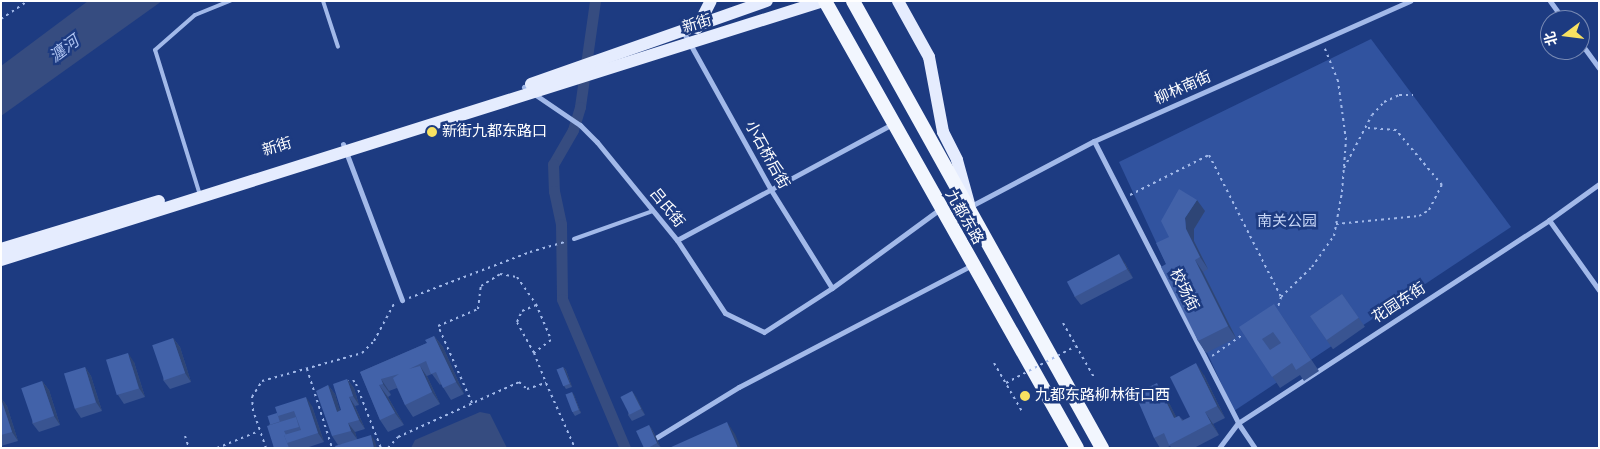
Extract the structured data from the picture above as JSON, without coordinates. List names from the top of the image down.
{
  "streets": {
    "highway": ["九都东路"],
    "main road": ["新街"],
    "street": [
      "柳林南街",
      "小石桥后街",
      "吕氏街",
      "校场街",
      "花园东街"
    ]
  },
  "crossings": [
    ["新街", "小石桥后街"],
    ["新街", "吕氏街"],
    ["新街", "九都东路"],
    ["柳林南街", "九都东路"],
    ["柳林南街", "校场街"],
    ["小石桥后街", "吕氏街"],
    ["校场街", "花园东街"]
  ],
  "water": ["瀍河"],
  "parks": ["南关公园"],
  "places": ["新街九都东路口", "九都东路柳林街口西"],
  "north": "left"
}
